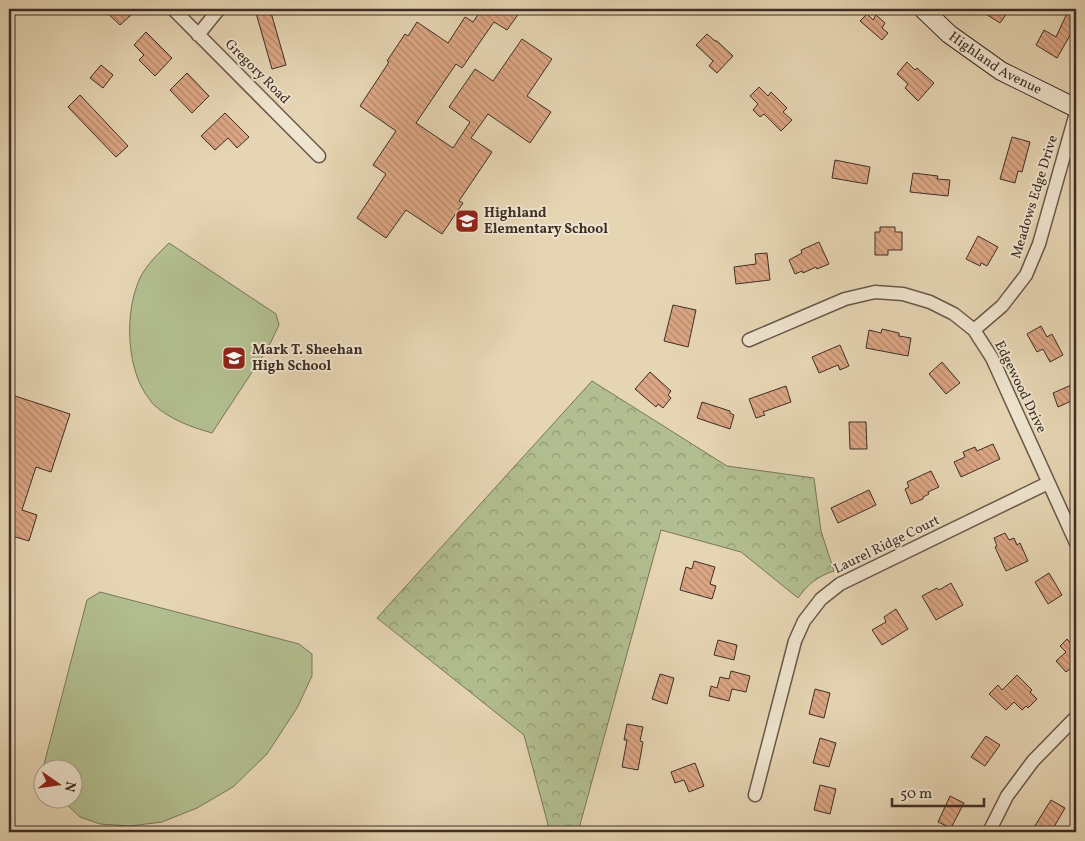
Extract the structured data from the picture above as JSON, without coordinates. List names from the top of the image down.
{
  "streets": {
    "street": [
      "Highland Avenue",
      "Gregory Road",
      "Meadows Edge Drive",
      "Edgewood Drive",
      "Laurel Ridge Court"
    ]
  },
  "crossings": [
    ["Meadows Edge Drive", "Edgewood Drive"],
    ["Edgewood Drive", "Laurel Ridge Court"]
  ],
  "places": {
    "school or university": ["Highland Elementary School", "Mark T. Sheehan High School"]
  },
  "scale_bar": "50 m",
  "north": "right"
}
